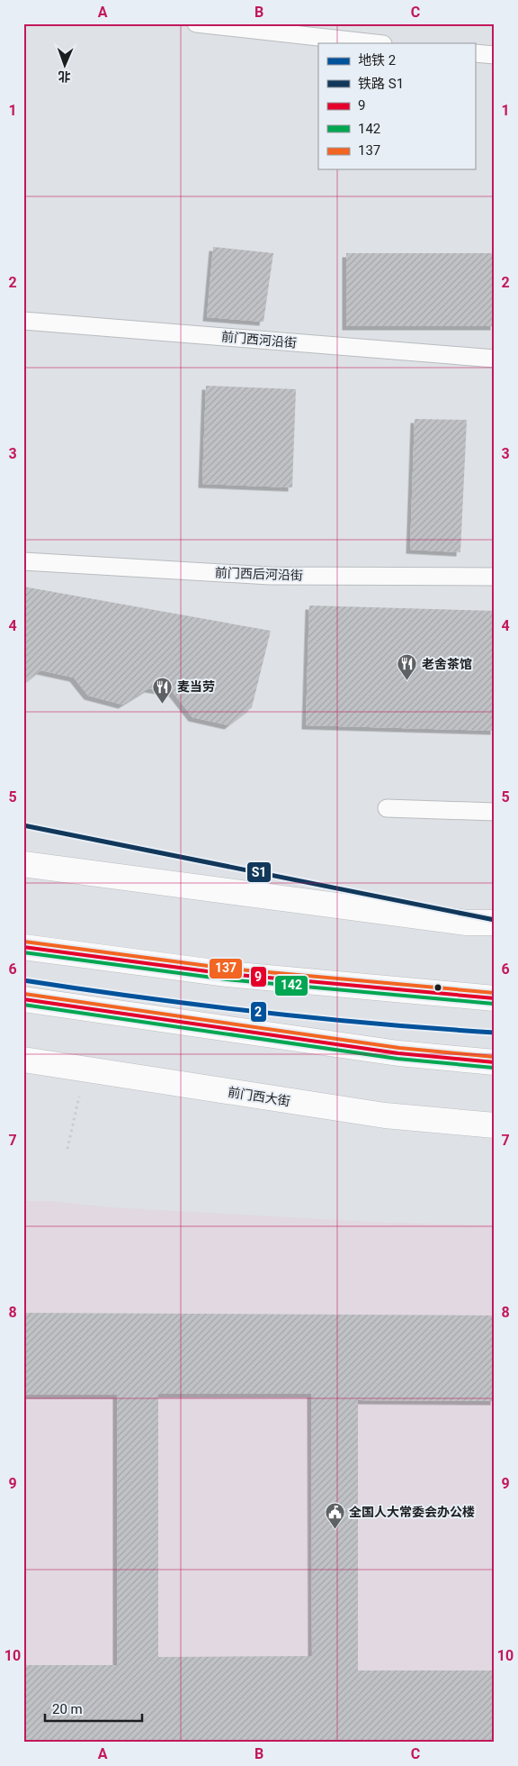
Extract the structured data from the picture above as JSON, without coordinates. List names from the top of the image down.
{
  "streets": {
    "street": ["前门西大街"],
    "lane": ["前门西河沿街", "前门西后河沿街"]
  },
  "places": {
    "restaurant": ["老舍茶馆", "麦当劳"],
    "public building": ["全国人大常委会办公楼"]
  },
  "lines": [
    "rail line S1",
    "transit line 137",
    "transit line 9",
    "transit line 142",
    "metro line 2"
  ],
  "legend": [
    "地铁 2",
    "铁路 S1",
    "9",
    "142",
    "137"
  ],
  "scale_bar": "20 m",
  "north": "bottom",
  "grid": {
    "columns": ["A", "B", "C"],
    "rows": [
      "1",
      "2",
      "3",
      "4",
      "5",
      "6",
      "7",
      "8",
      "9",
      "10"
    ]
  }
}
